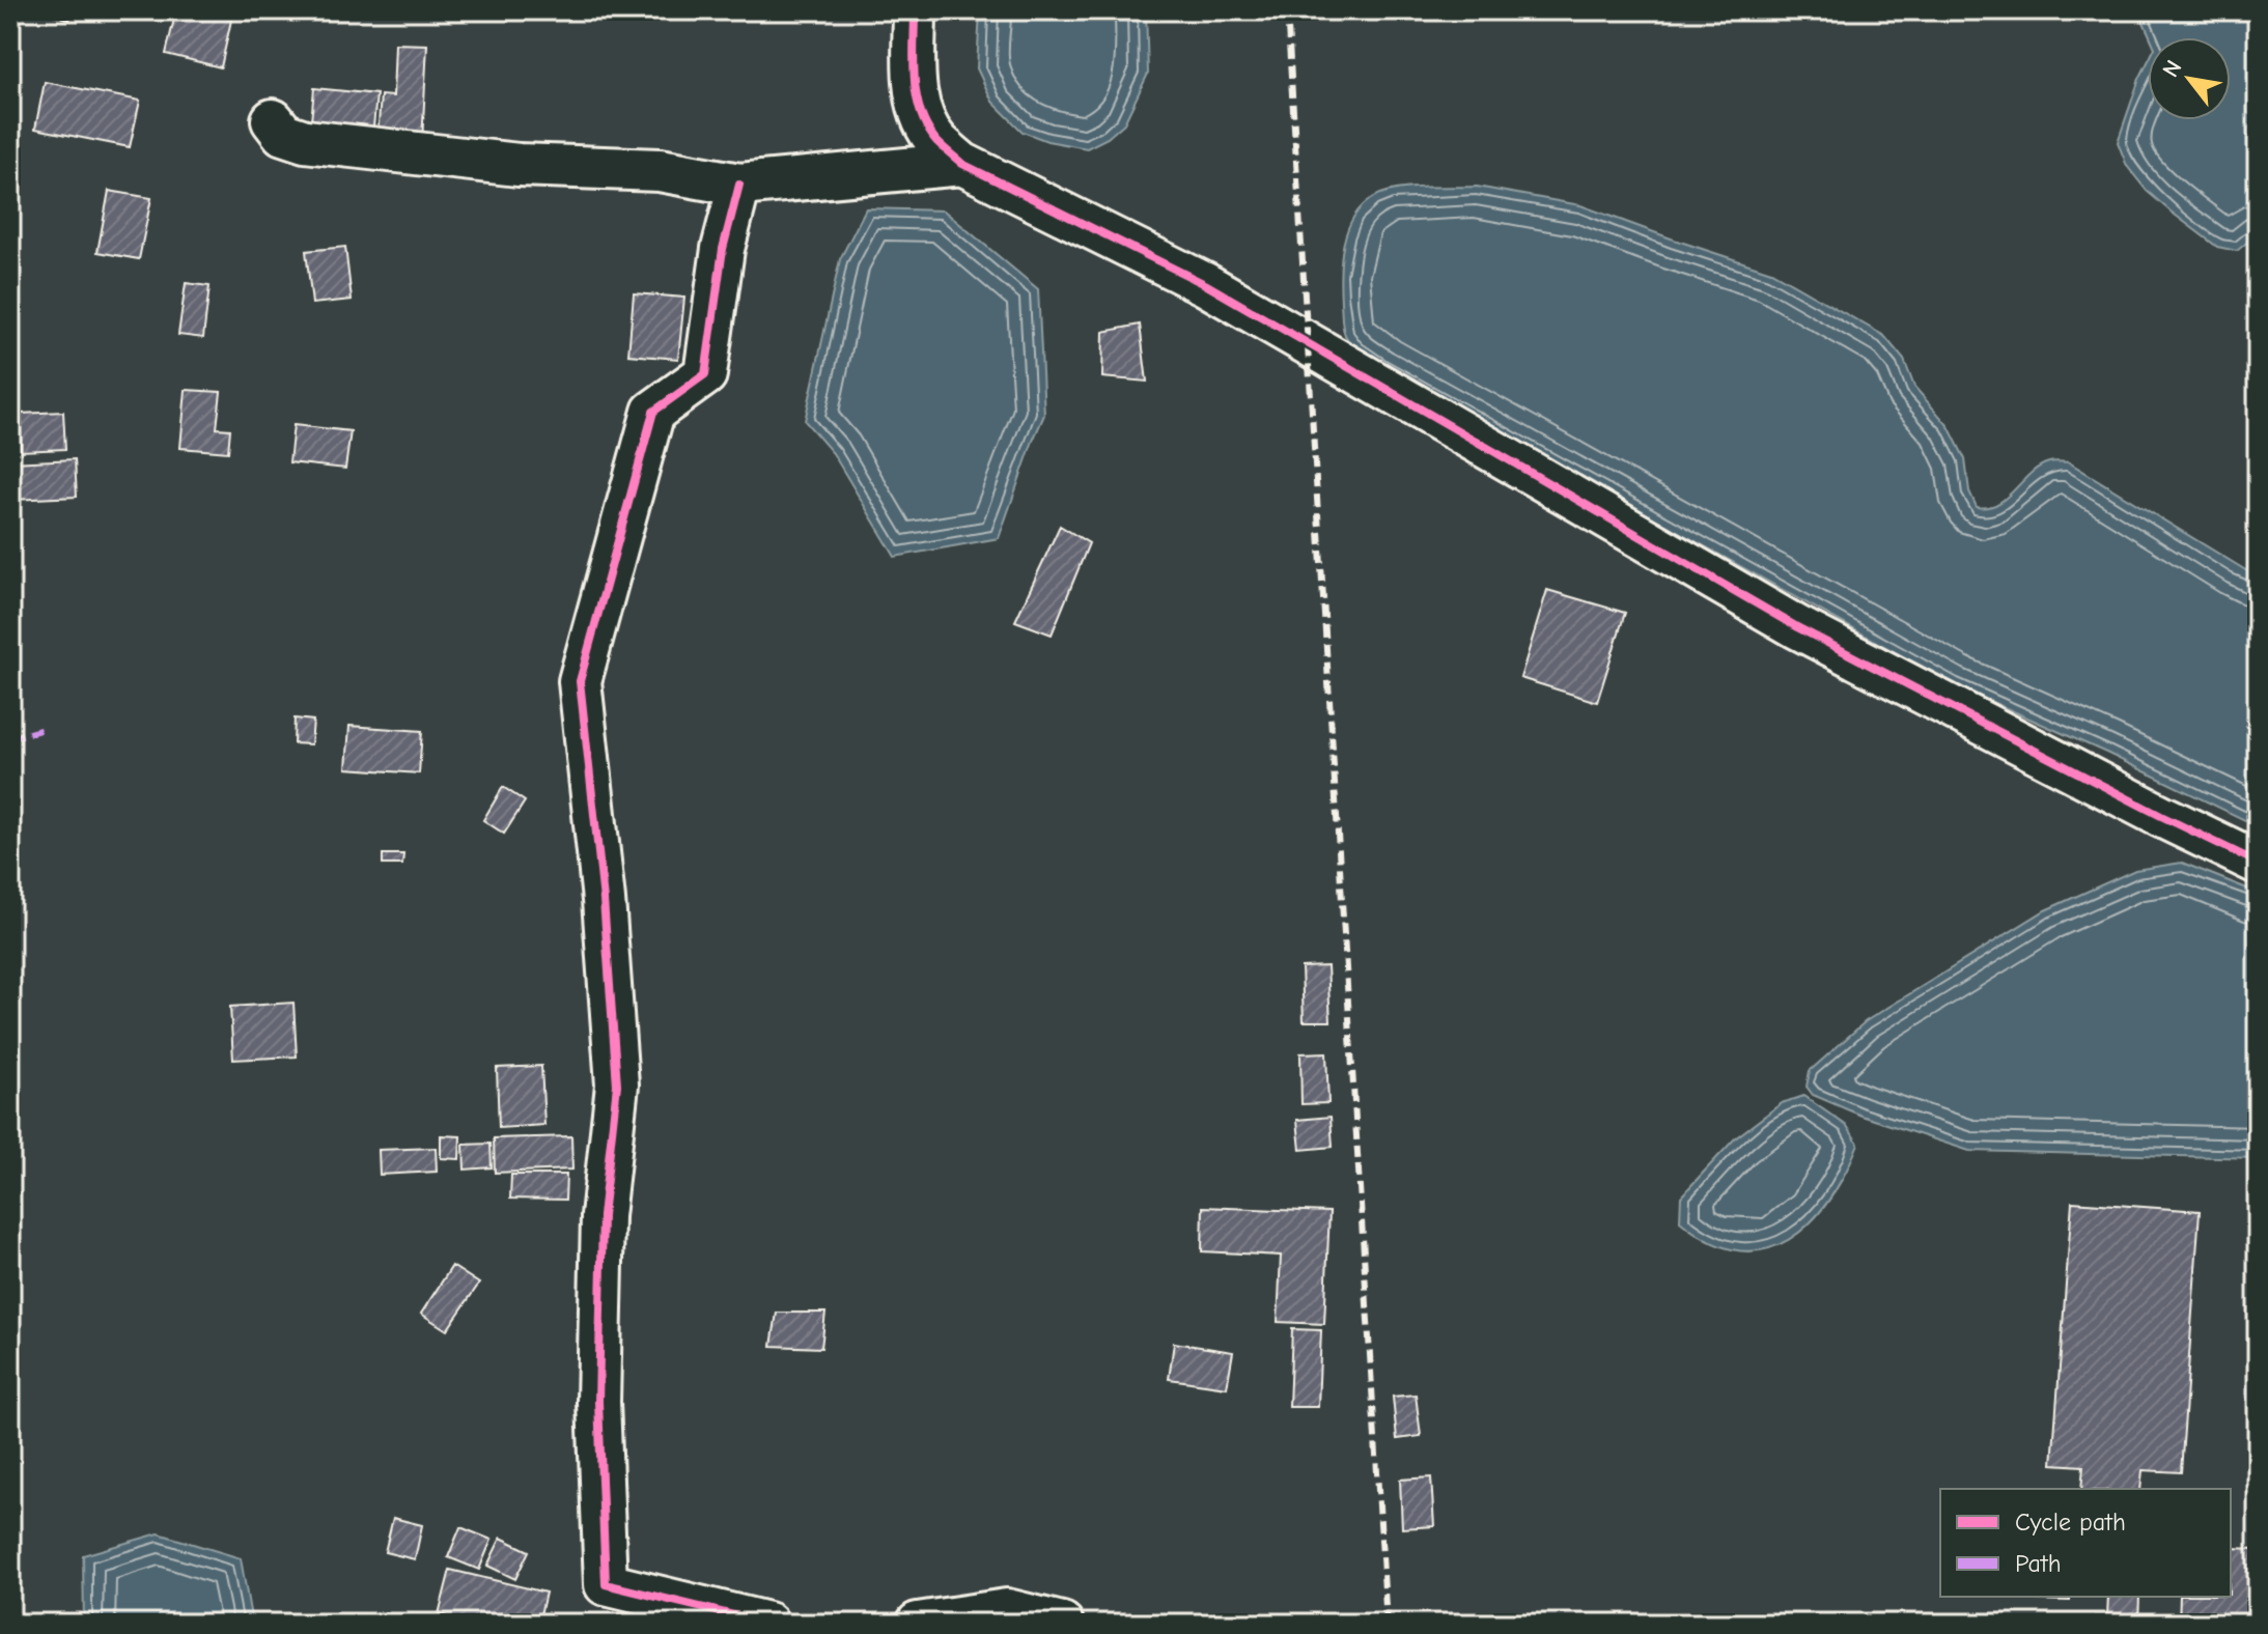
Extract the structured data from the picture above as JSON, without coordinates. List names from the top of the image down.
{
  "legend": ["Cycle path", "Path"],
  "north": "top left"
}
